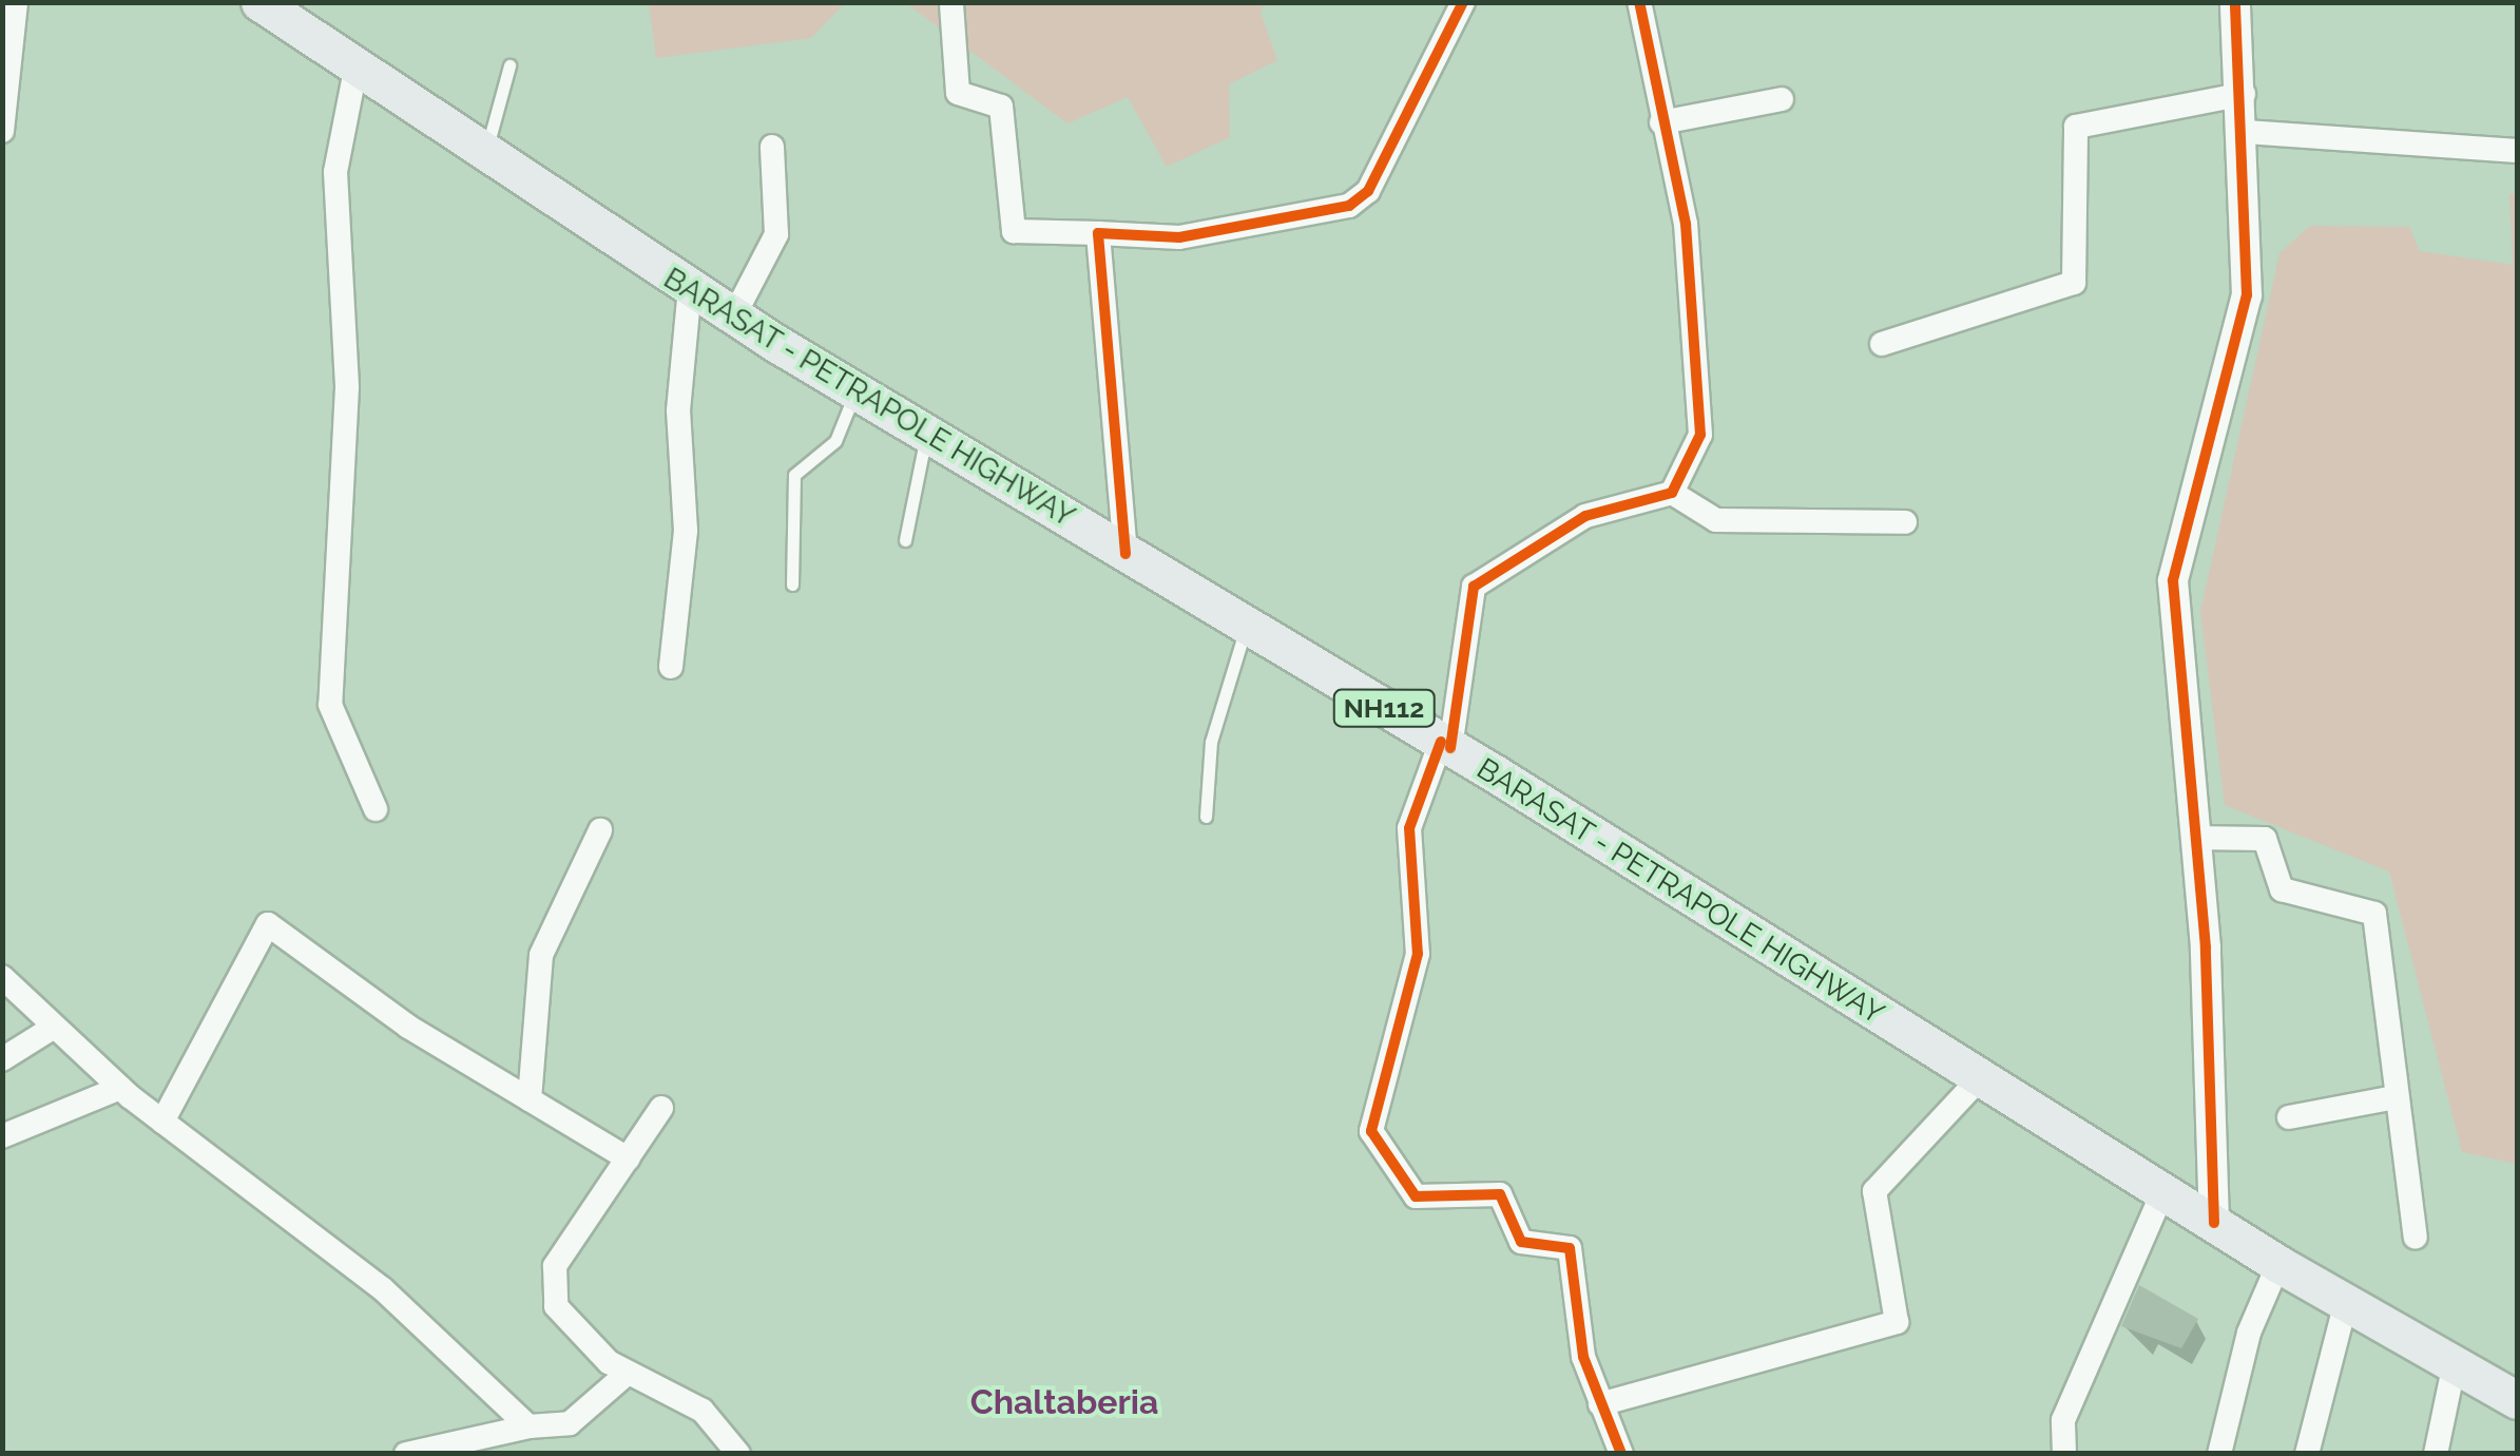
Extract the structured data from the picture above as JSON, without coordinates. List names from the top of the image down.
{
  "streets": {
    "highway": ["BARASAT - PETRAPOLE HIGHWAY", "NH112"]
  },
  "districts": ["Chaltaberia"]
}
